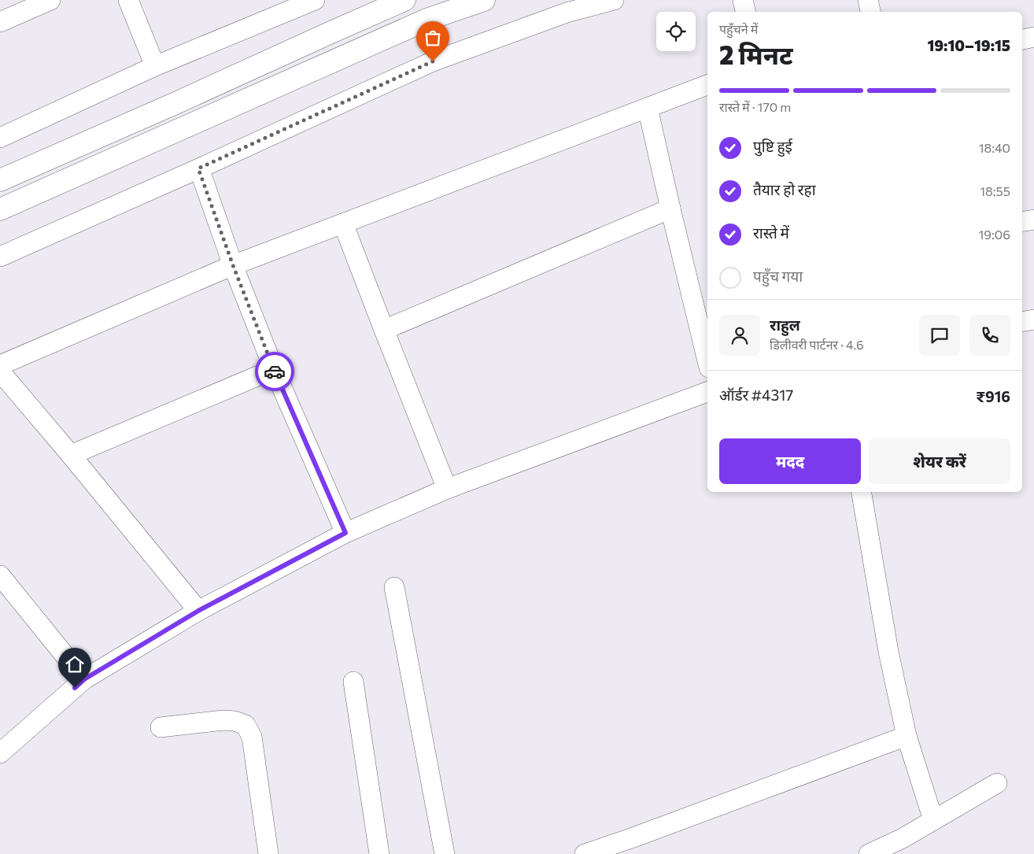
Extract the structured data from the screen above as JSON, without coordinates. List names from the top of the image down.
{
  "page": {
    "heading": ["2 मिनट", "पहुँचने में", "19:10–19:15"],
    "panel": [
      "राहुल",
      "डिलीवरी पार्टनर · 4.6",
      "ऑर्डर #4317",
      "₹916"
    ],
    "bar": "रास्ते में · 170 m",
    "list": [
      ["पुष्टि हुई", "18:40"],
      ["तैयार हो रहा", "18:55"],
      ["रास्ते में", "19:06"],
      "पहुँच गया"
    ],
    "buttons": ["मदद", "शेयर करें"]
  }
}
